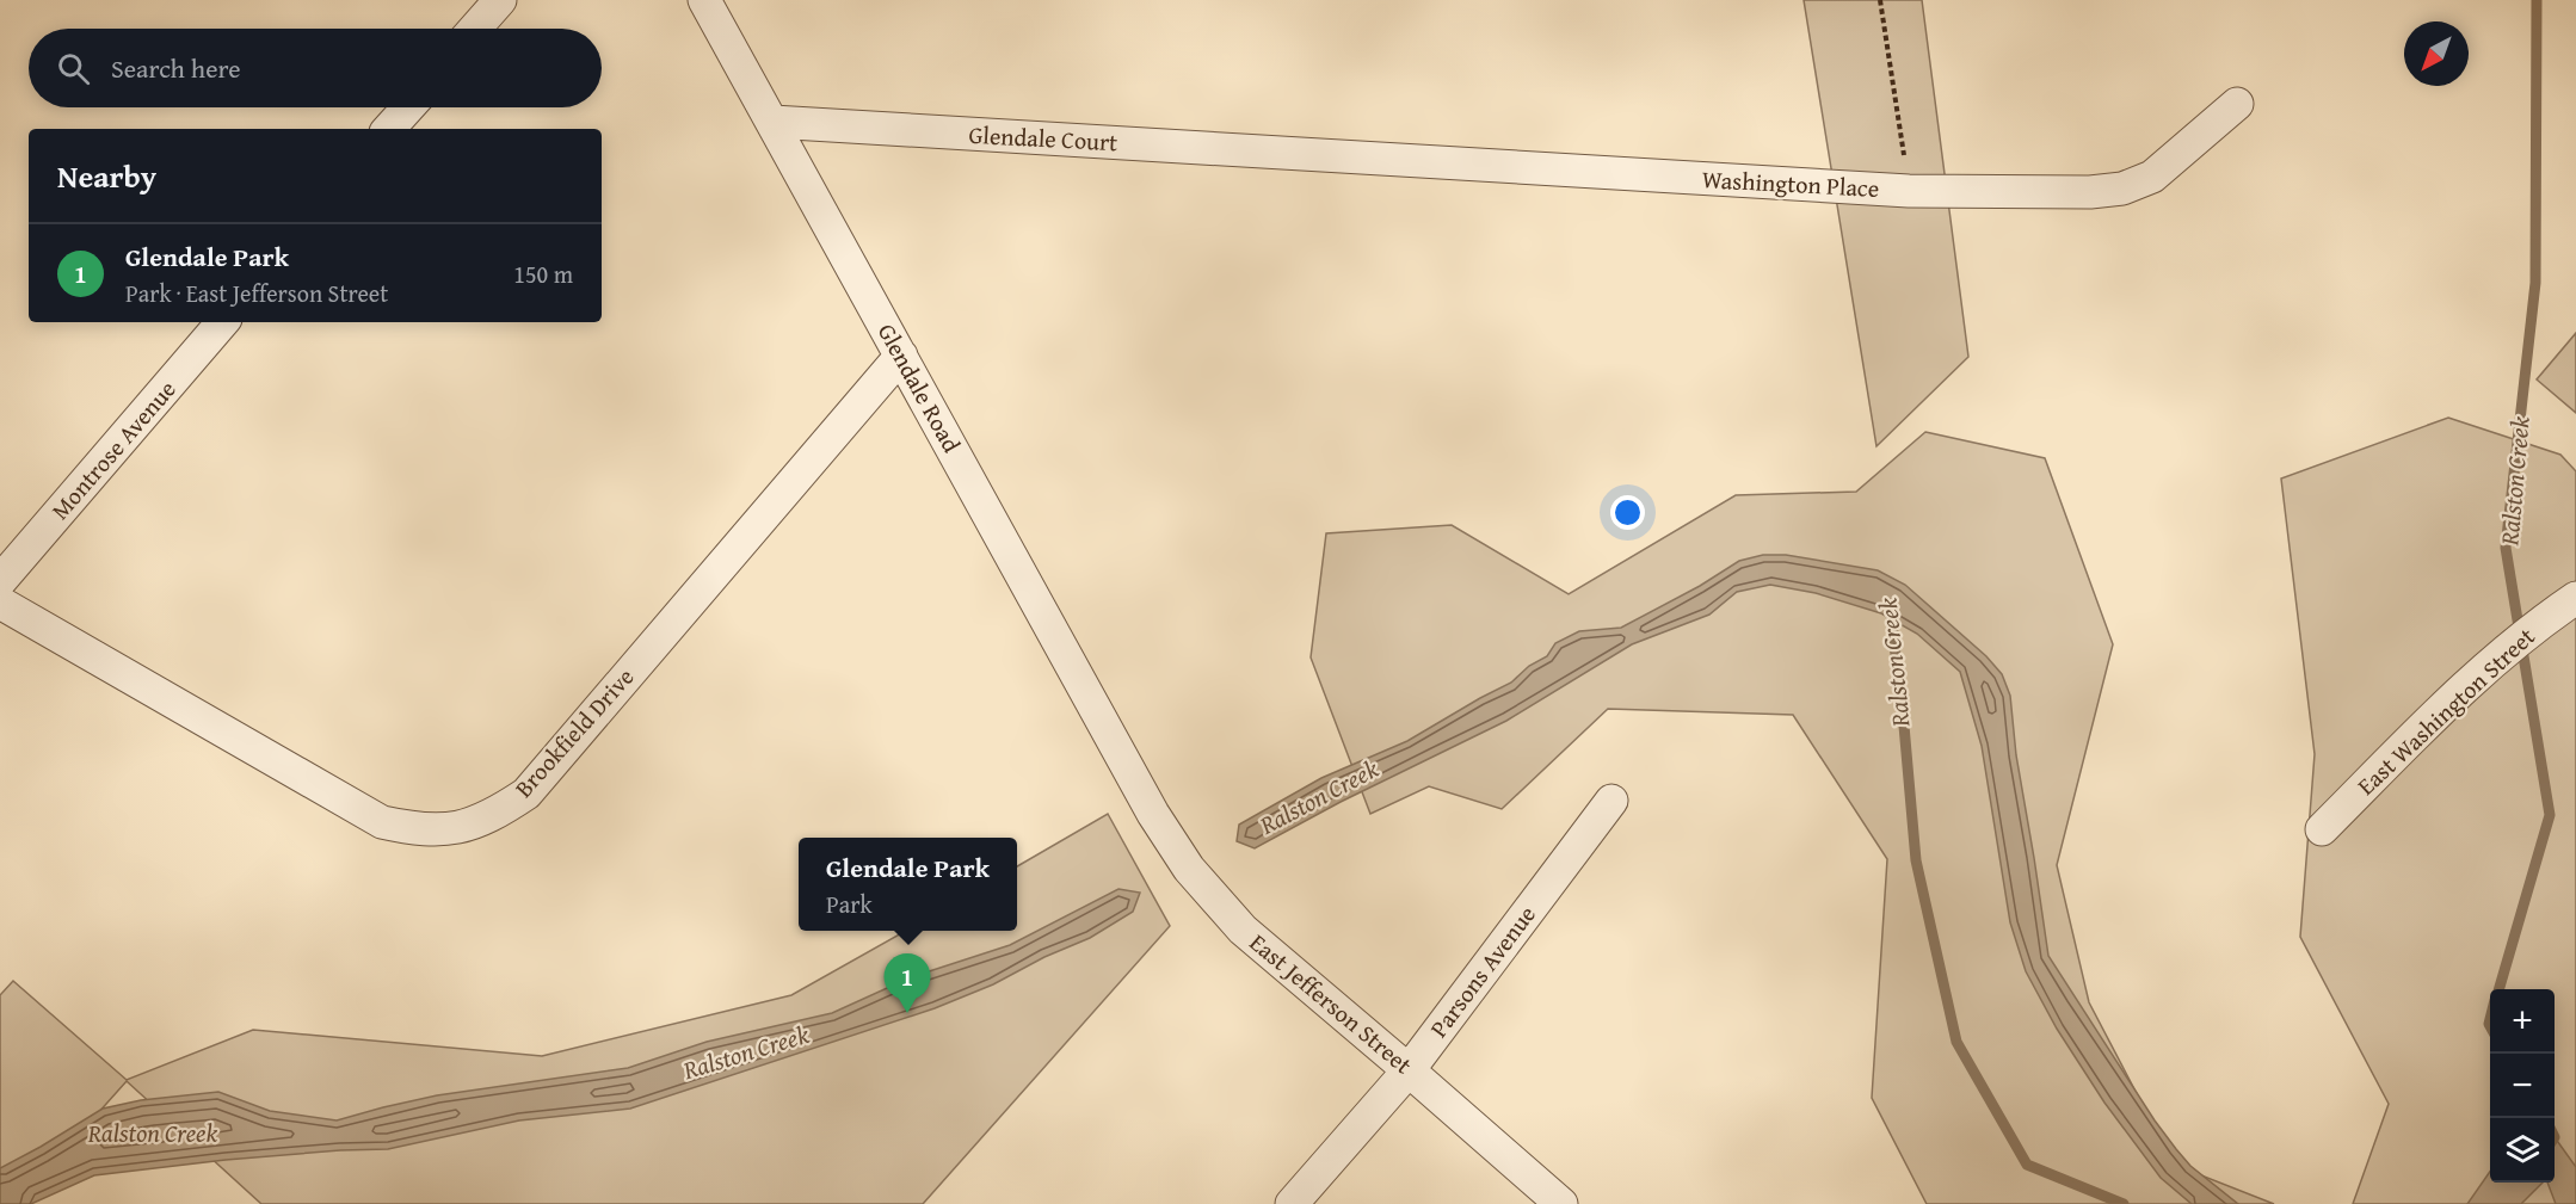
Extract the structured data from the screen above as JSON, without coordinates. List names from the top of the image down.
{
  "streets": {
    "street": [
      "Glendale Court",
      "Washington Place",
      "Glendale Road",
      "Montrose Avenue",
      "East Washington Street",
      "Brookfield Drive",
      "Parsons Avenue",
      "East Jefferson Street"
    ]
  },
  "crossings": [
    ["Glendale Court", "Washington Place"],
    ["Glendale Court", "Glendale Road"],
    ["Glendale Road", "Brookfield Drive"],
    ["Glendale Road", "East Jefferson Street"],
    ["Parsons Avenue", "East Jefferson Street"]
  ],
  "water": ["Ralston Creek"],
  "north": "bottom left",
  "page": {
    "search": "Search here",
    "heading": "Nearby",
    "list": [
      {
        "mark": "1",
        "name": "Glendale Park",
        "note": "Park · East Jefferson Street",
        "value": "150 m"
      }
    ],
    "popup": ["Glendale Park", "Park"],
    "pins": "1",
    "map_buttons": ["+", "−"]
  }
}
